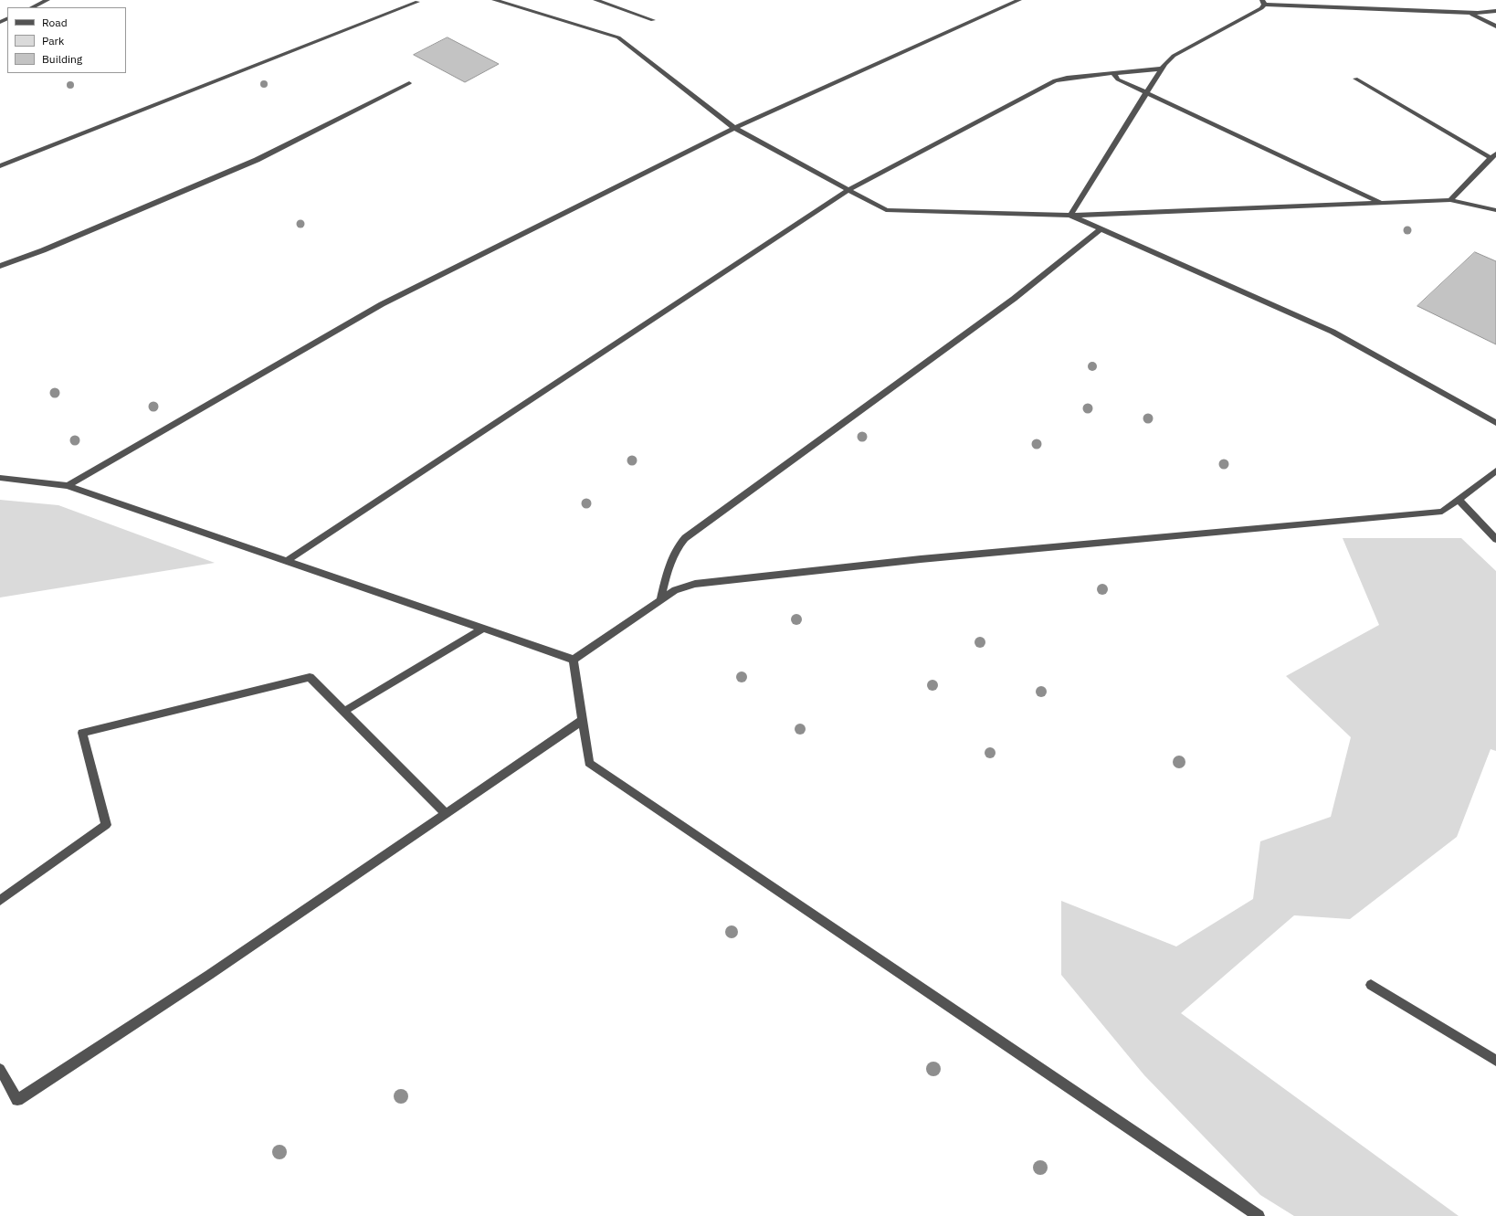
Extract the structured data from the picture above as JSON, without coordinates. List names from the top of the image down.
{
  "legend": ["Road", "Park", "Building"]
}
